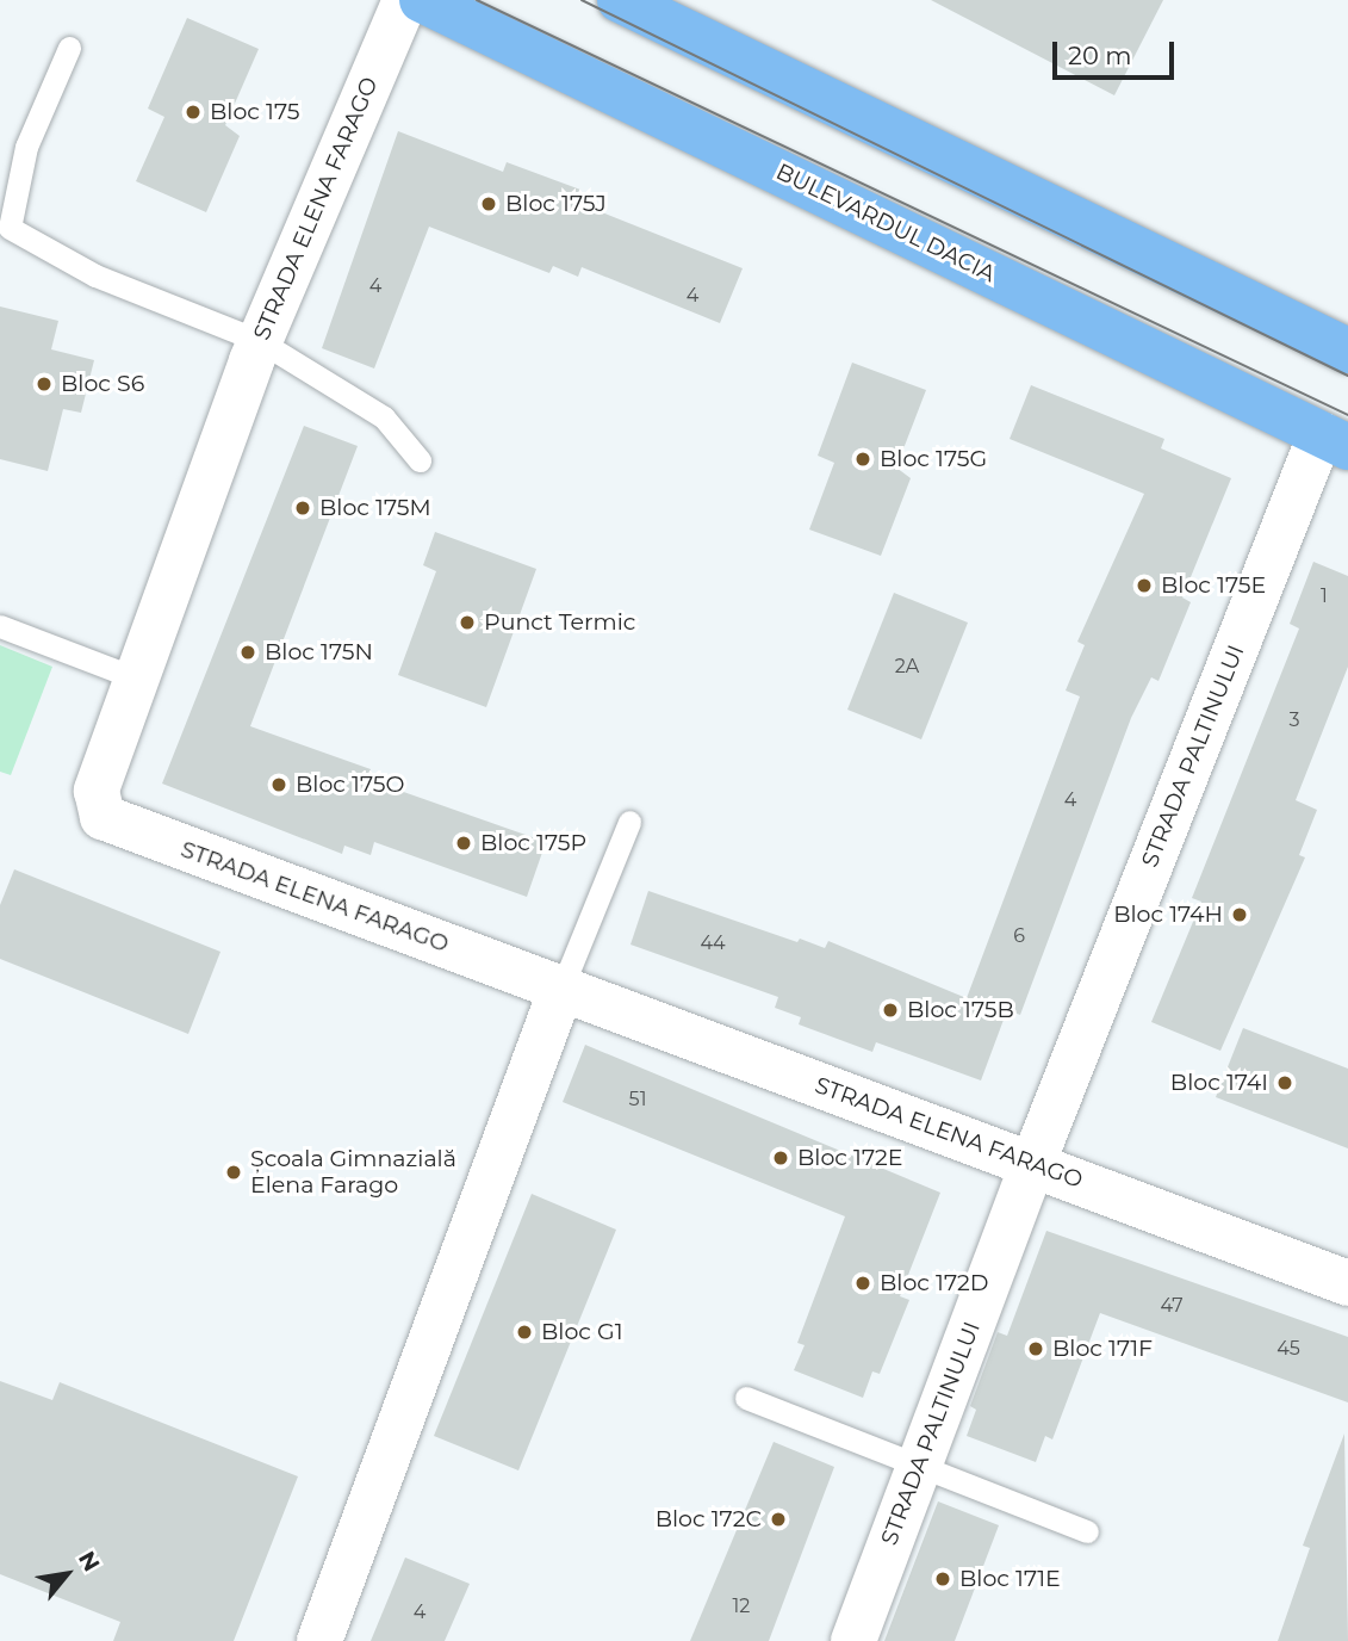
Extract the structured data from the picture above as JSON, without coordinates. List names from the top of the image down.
{
  "streets": {
    "main road": ["BULEVARDUL DACIA"],
    "street": ["STRADA ELENA FARAGO", "STRADA PALTINULUI"]
  },
  "crossings": [
    ["STRADA ELENA FARAGO", "STRADA PALTINULUI"],
    ["BULEVARDUL DACIA", "STRADA PALTINULUI"]
  ],
  "places": [
    "Bloc 175",
    "Bloc 175J",
    "Bloc S6",
    "Bloc 175G",
    "Bloc 175M",
    "Bloc 175E",
    "Punct Termic",
    "Bloc 175N",
    "Bloc 175O",
    "Bloc 175P",
    "Bloc 174H",
    "Bloc 175B",
    "Bloc 174I",
    "Bloc 172E",
    "Școala Gimnazială Elena Farago",
    "Bloc 172D",
    "Bloc G1",
    "Bloc 171F",
    "Bloc 172C",
    "Bloc 171E"
  ],
  "house_numbers": [
    "4",
    "4",
    "1",
    "2A",
    "3",
    "4",
    "6",
    "44",
    "51",
    "47",
    "45",
    "12",
    "4"
  ],
  "scale_bar": "20 m",
  "north": "top right"
}
